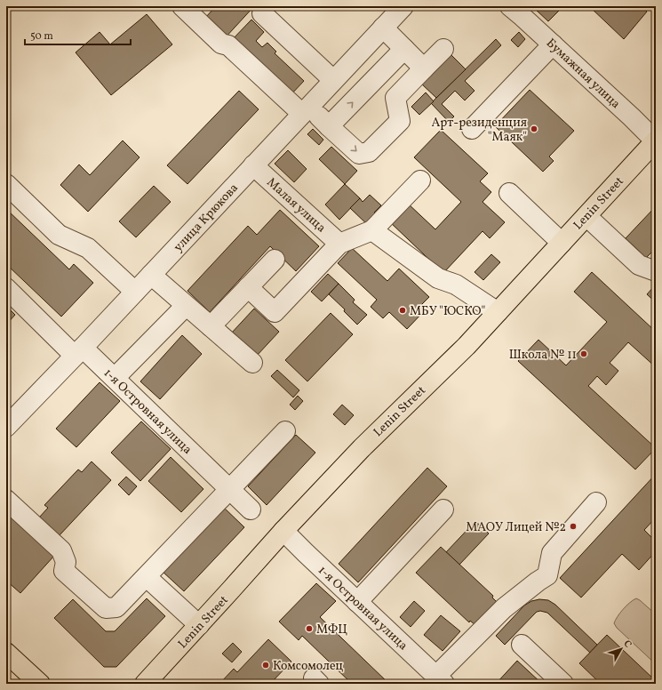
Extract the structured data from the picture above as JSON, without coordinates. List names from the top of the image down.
{
  "streets": {
    "main road": ["Lenin Street"],
    "street": [
      "Бумажная улица",
      "Малая улица",
      "улица Крюкова",
      "1-я Островная улица"
    ]
  },
  "crossings": [
    ["Бумажная улица", "Lenin Street"],
    ["Lenin Street", "1-я Островная улица"],
    ["Малая улица", "улица Крюкова"],
    ["улица Крюкова", "1-я Островная улица"]
  ],
  "places": [
    "Арт-резиденция \"Маяк\"",
    "МБУ \"ЮСКО\"",
    "Школа № 11",
    "МАОУ Лицей №2",
    "МФЦ",
    "Комсомолец"
  ],
  "scale_bar": "50 m",
  "north": "top right"
}
